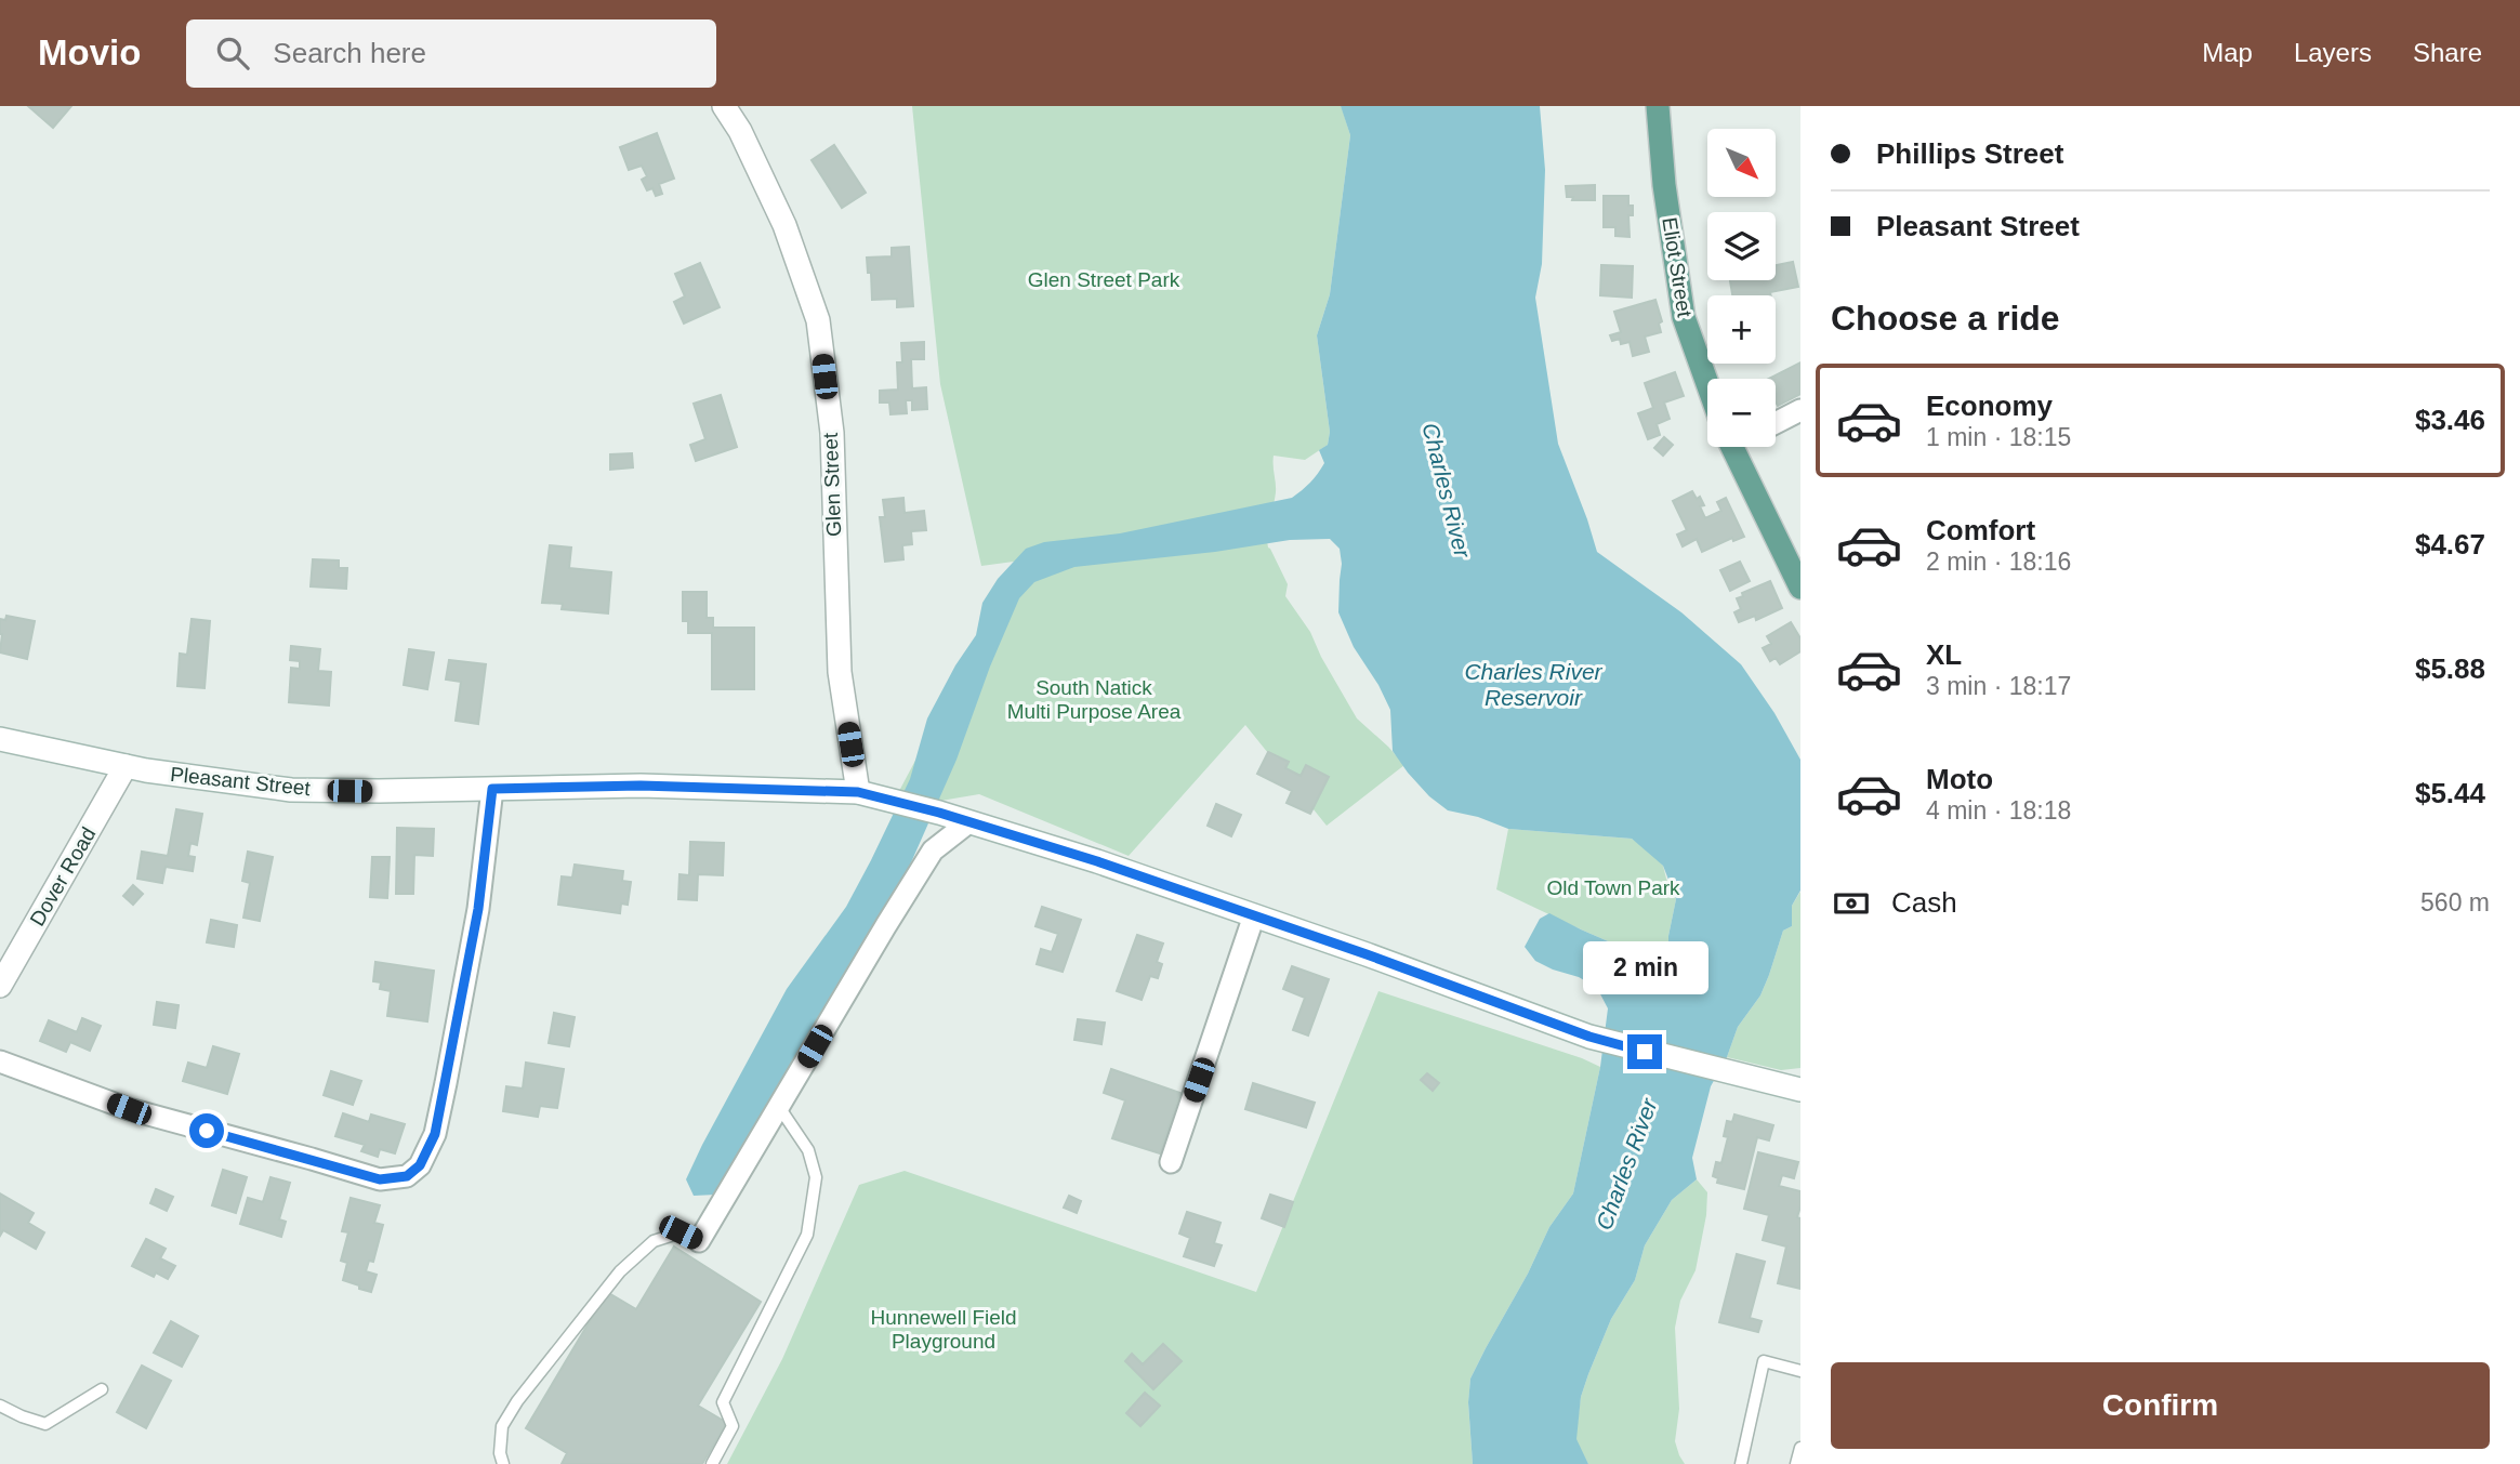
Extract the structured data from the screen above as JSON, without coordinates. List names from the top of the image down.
{
  "streets": {
    "main road": [
      "Eliot Street",
      "Glen Street",
      "Pleasant Street",
      "Dover Road"
    ]
  },
  "crossings": [
    ["Glen Street", "Pleasant Street"],
    ["Pleasant Street", "Dover Road"]
  ],
  "water": ["Charles River", "Charles River Reservoir"],
  "parks": [
    "Glen Street Park",
    "South Natick Multi Purpose Area",
    "Old Town Park",
    "Hunnewell Field Playground"
  ],
  "north": "bottom right",
  "page": {
    "header": "Movio",
    "search": "Search here",
    "nav": ["Map", "Layers", "Share"],
    "banner": ["Phillips Street", "Pleasant Street"],
    "map_buttons": ["+", "−"],
    "heading": "Choose a ride",
    "list": [
      {
        "name": "Economy",
        "note": "1 min · 18:15",
        "value": "$3.46"
      },
      {
        "name": "Comfort",
        "note": "2 min · 18:16",
        "value": "$4.67"
      },
      {
        "name": "XL",
        "note": "3 min · 18:17",
        "value": "$5.88"
      },
      {
        "name": "Moto",
        "note": "4 min · 18:18",
        "value": "$5.44"
      }
    ],
    "pay": ["Cash", "560 m"],
    "bubble": "2 min",
    "buttons": "Confirm"
  }
}
